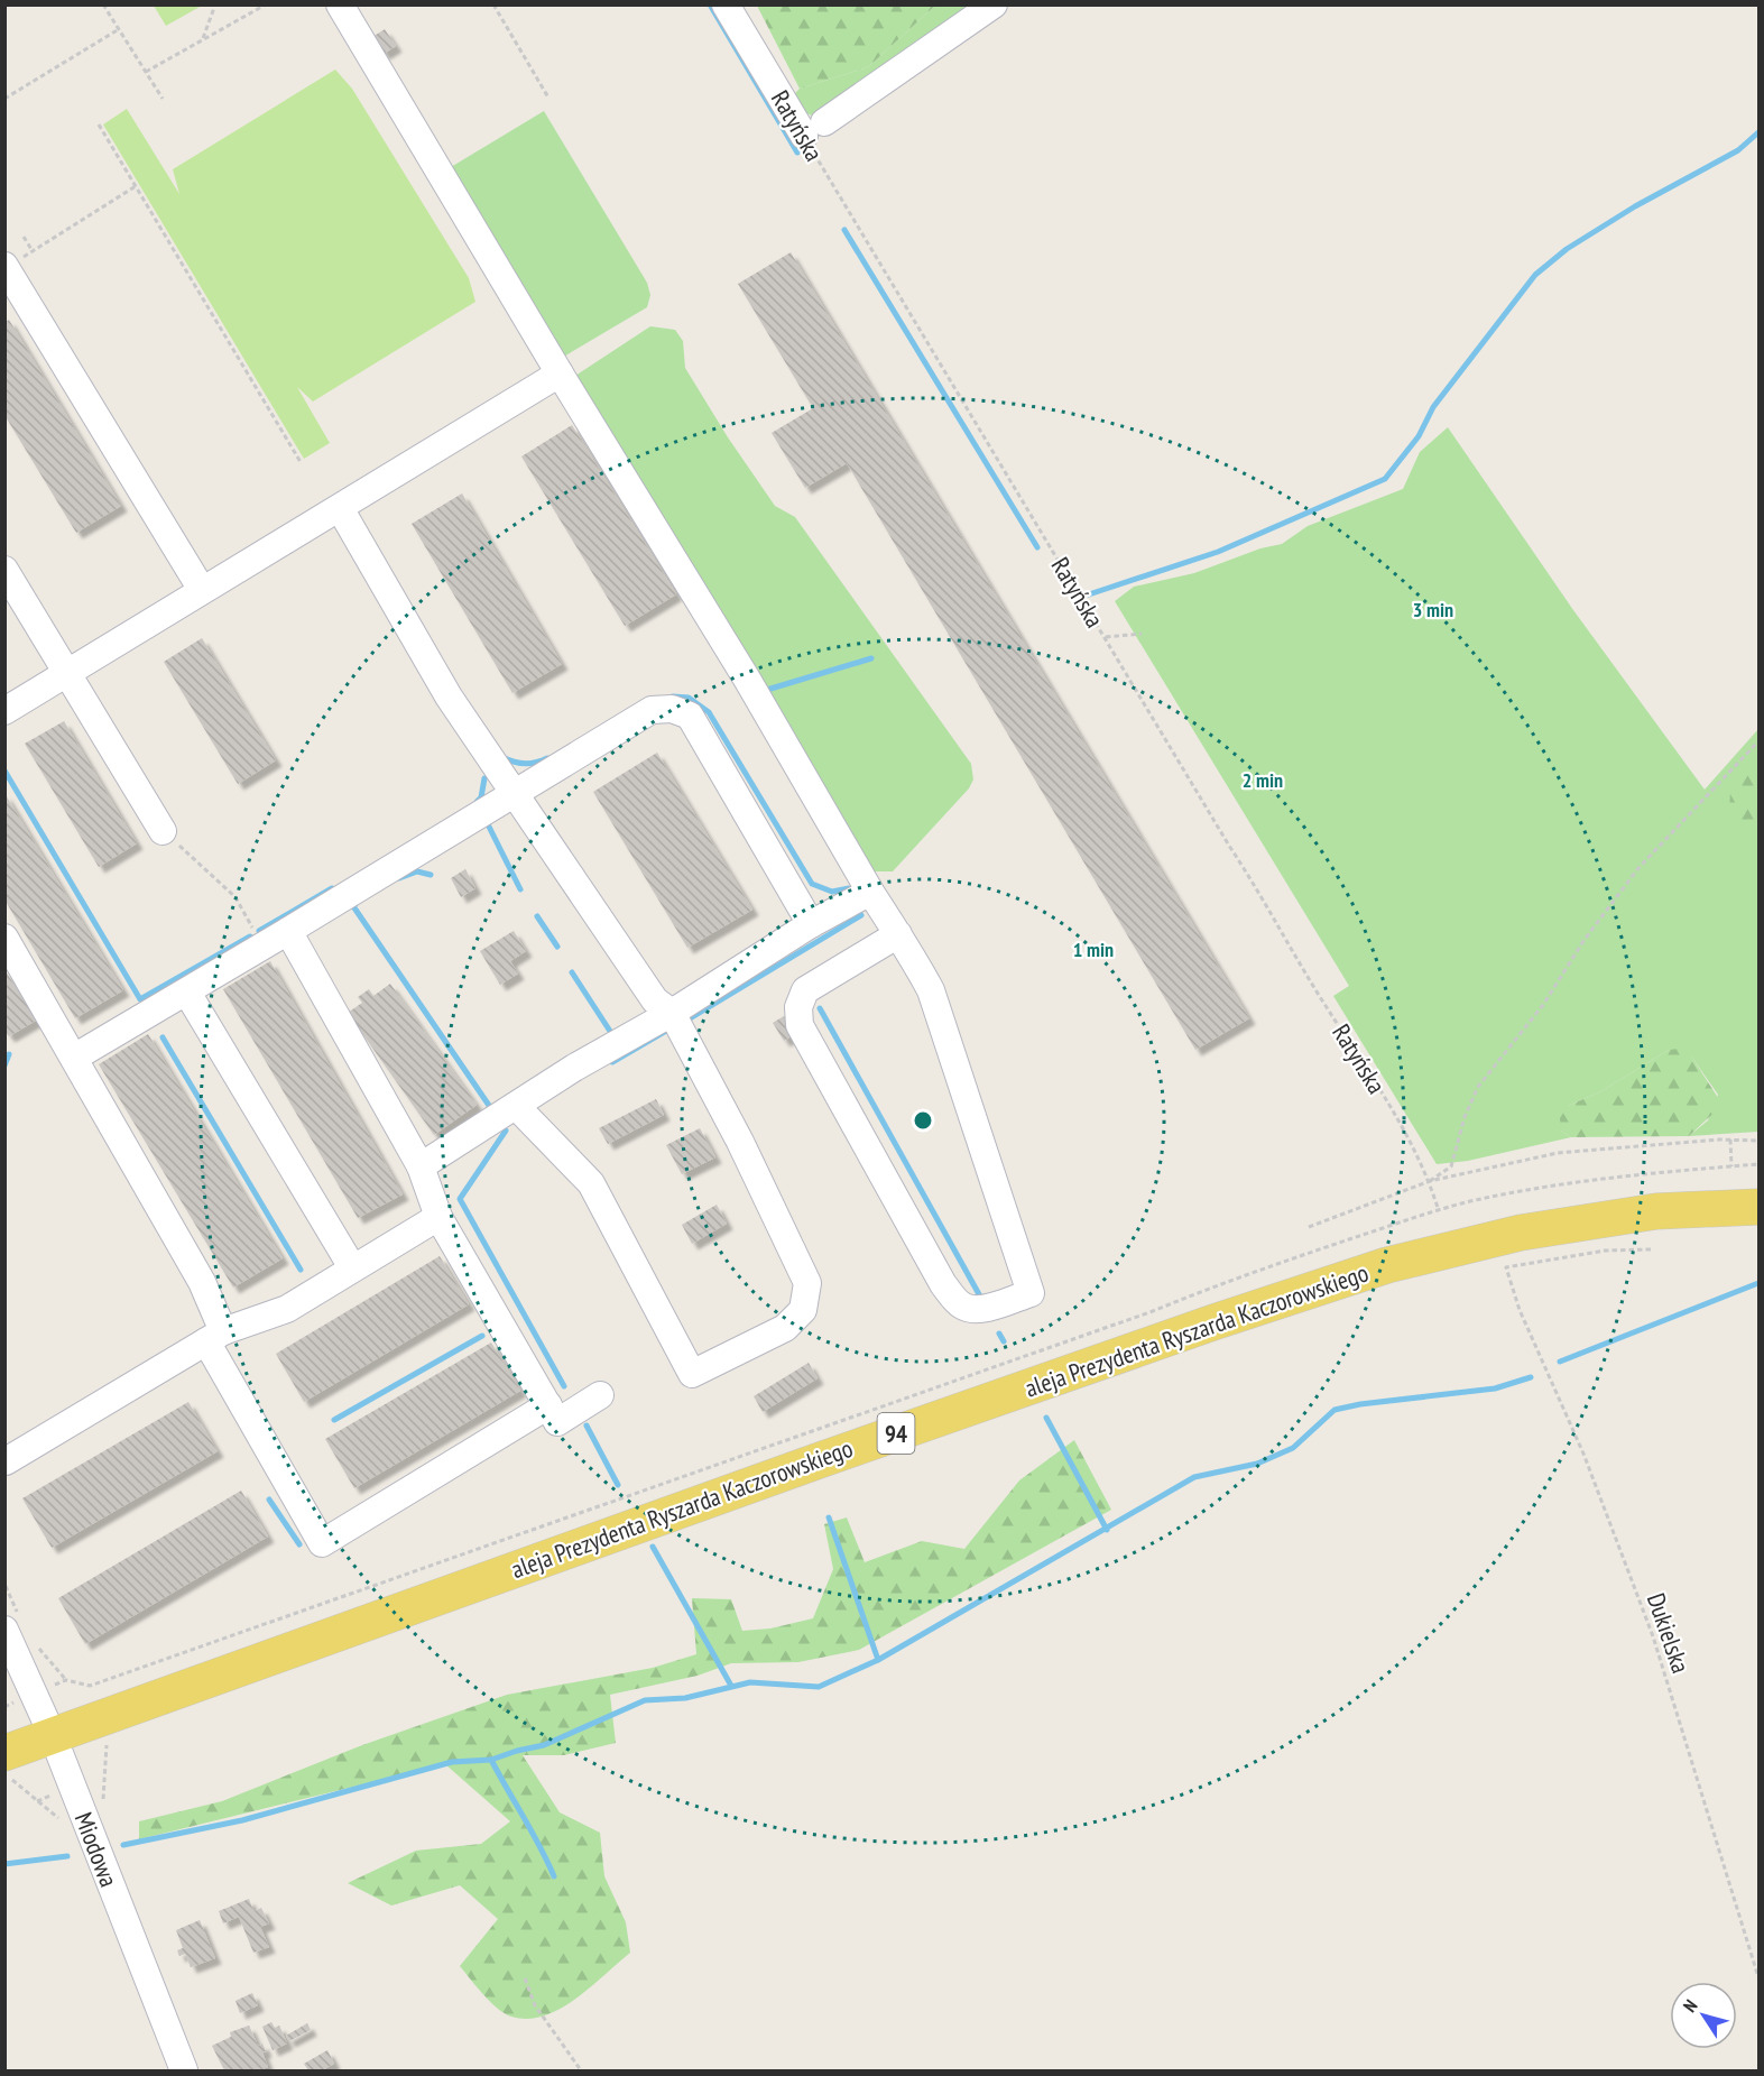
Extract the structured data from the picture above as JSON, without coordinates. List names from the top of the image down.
{
  "streets": {
    "main road": ["aleja Prezydenta Ryszarda Kaczorowskiego", "94"],
    "street": ["Ratyńska", "Miodowa"],
    "path": ["Dukielska"]
  },
  "crossings": [
    ["aleja Prezydenta Ryszarda Kaczorowskiego", "Miodowa"]
  ],
  "north": "top left",
  "rings": ["3 min", "2 min", "1 min"]
}
